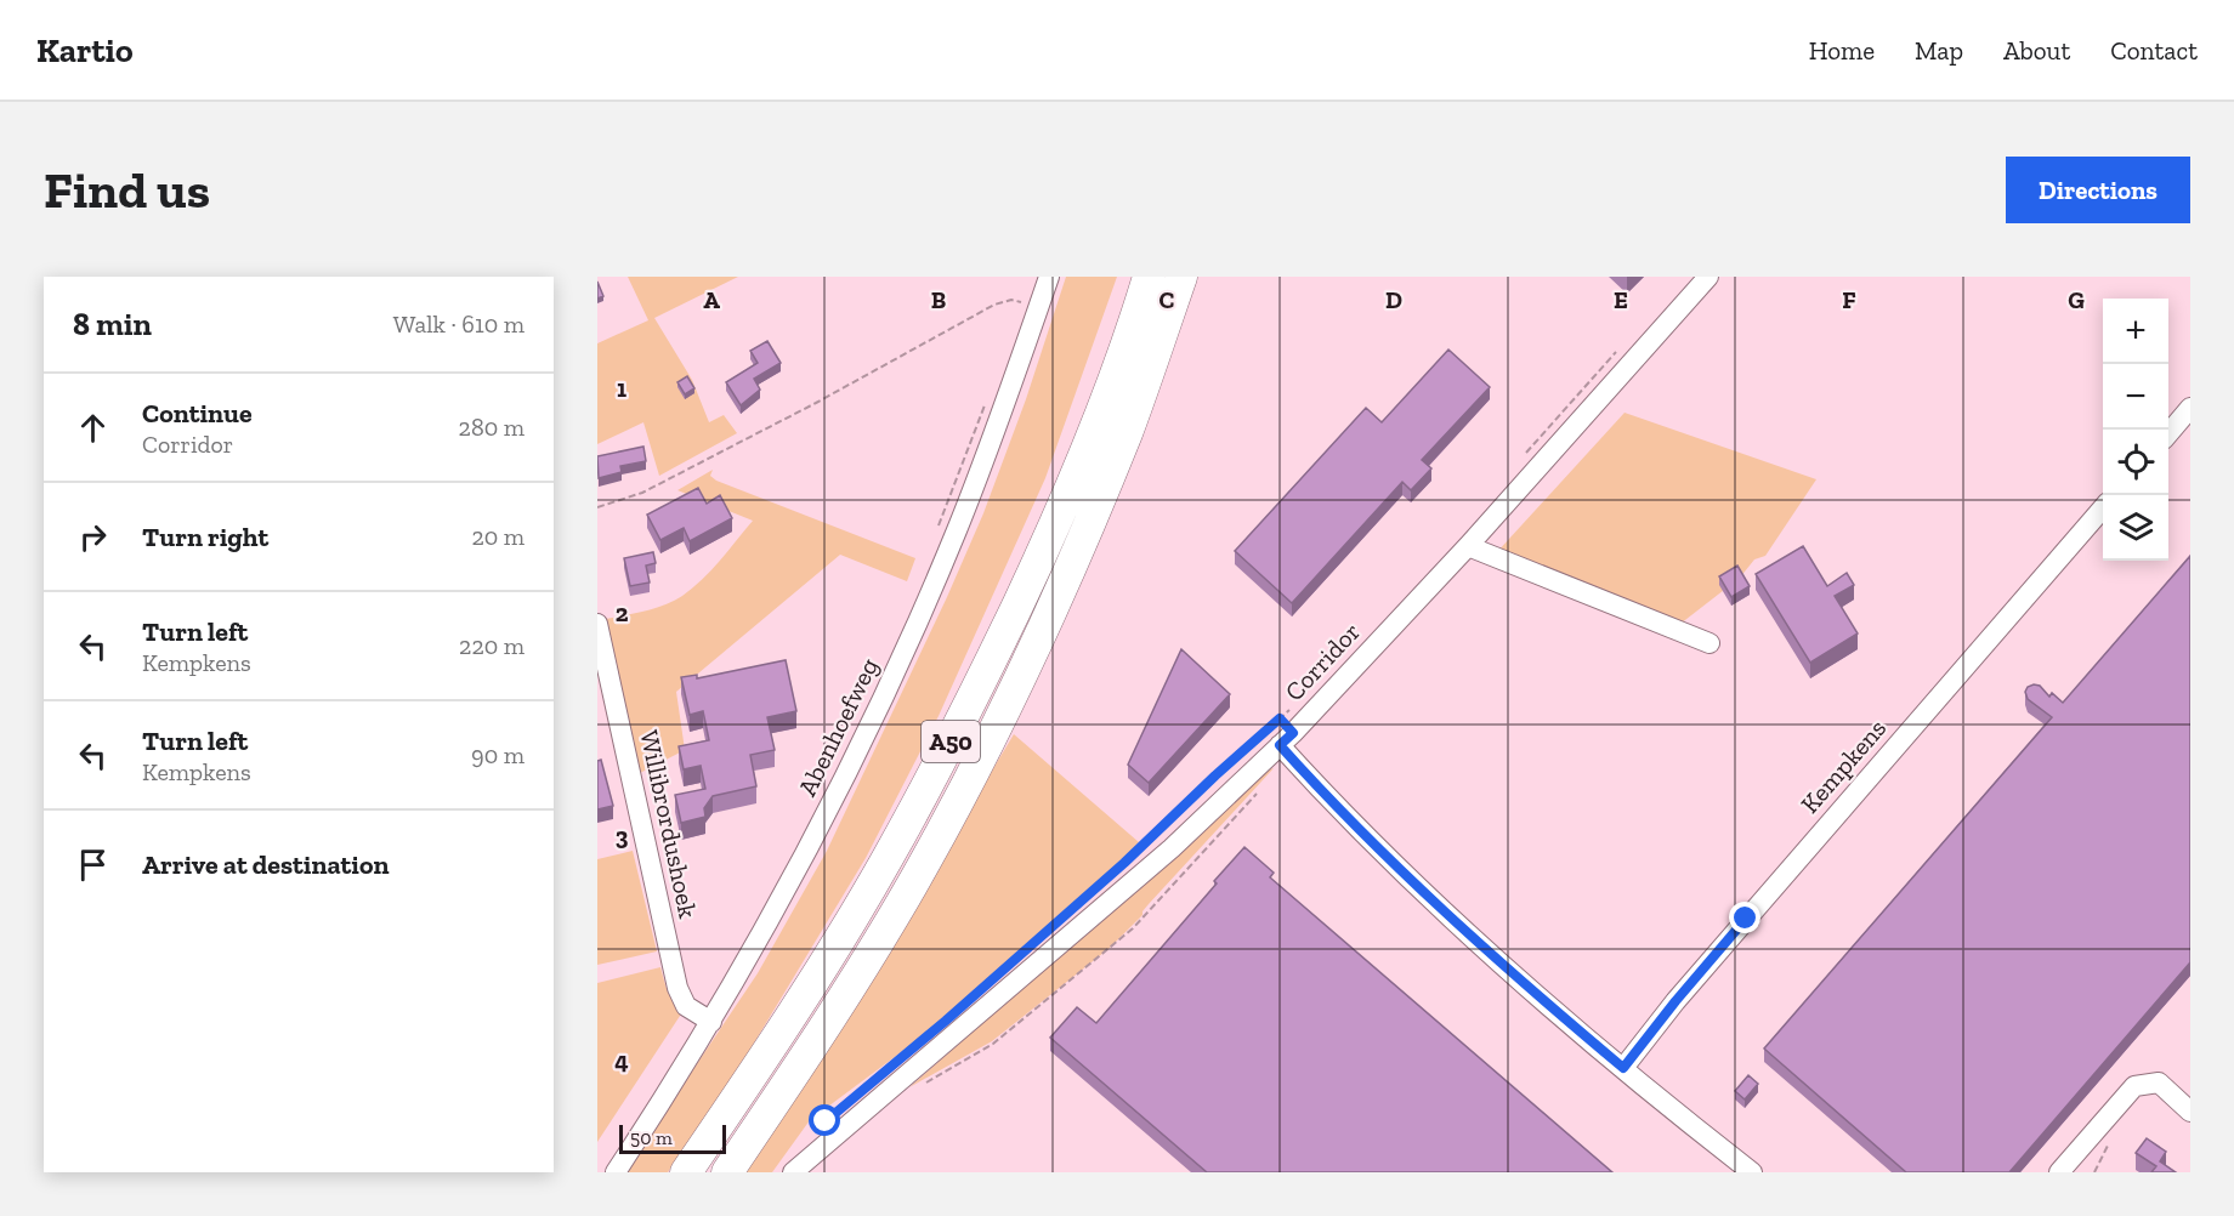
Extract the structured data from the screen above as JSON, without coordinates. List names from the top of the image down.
{
  "streets": {
    "highway": ["A50"],
    "street": [
      "Corridor",
      "Abenhoefweg",
      "Kempkens",
      "Willibrordushoek"
    ]
  },
  "crossings": [
    ["Abenhoefweg", "Willibrordushoek"]
  ],
  "scale_bar": "50 m",
  "page": {
    "header": "Kartio",
    "nav": [
      "Home",
      "Map",
      "About",
      "Contact"
    ],
    "buttons": "Directions",
    "title": "Find us",
    "heading": ["8 min", "Walk · 610 m"],
    "map_buttons": ["+", "−"],
    "list": [
      ["Continue", "Corridor", "280 m"],
      ["Turn right", "20 m"],
      ["Turn left", "Kempkens", "220 m"],
      ["Turn left", "Kempkens", "90 m"],
      "Arrive at destination"
    ],
    "scale": "50 m"
  },
  "grid": {
    "columns": [
      "A",
      "B",
      "C",
      "D",
      "E",
      "F",
      "G"
    ],
    "rows": [
      "1",
      "2",
      "3",
      "4"
    ]
  }
}
